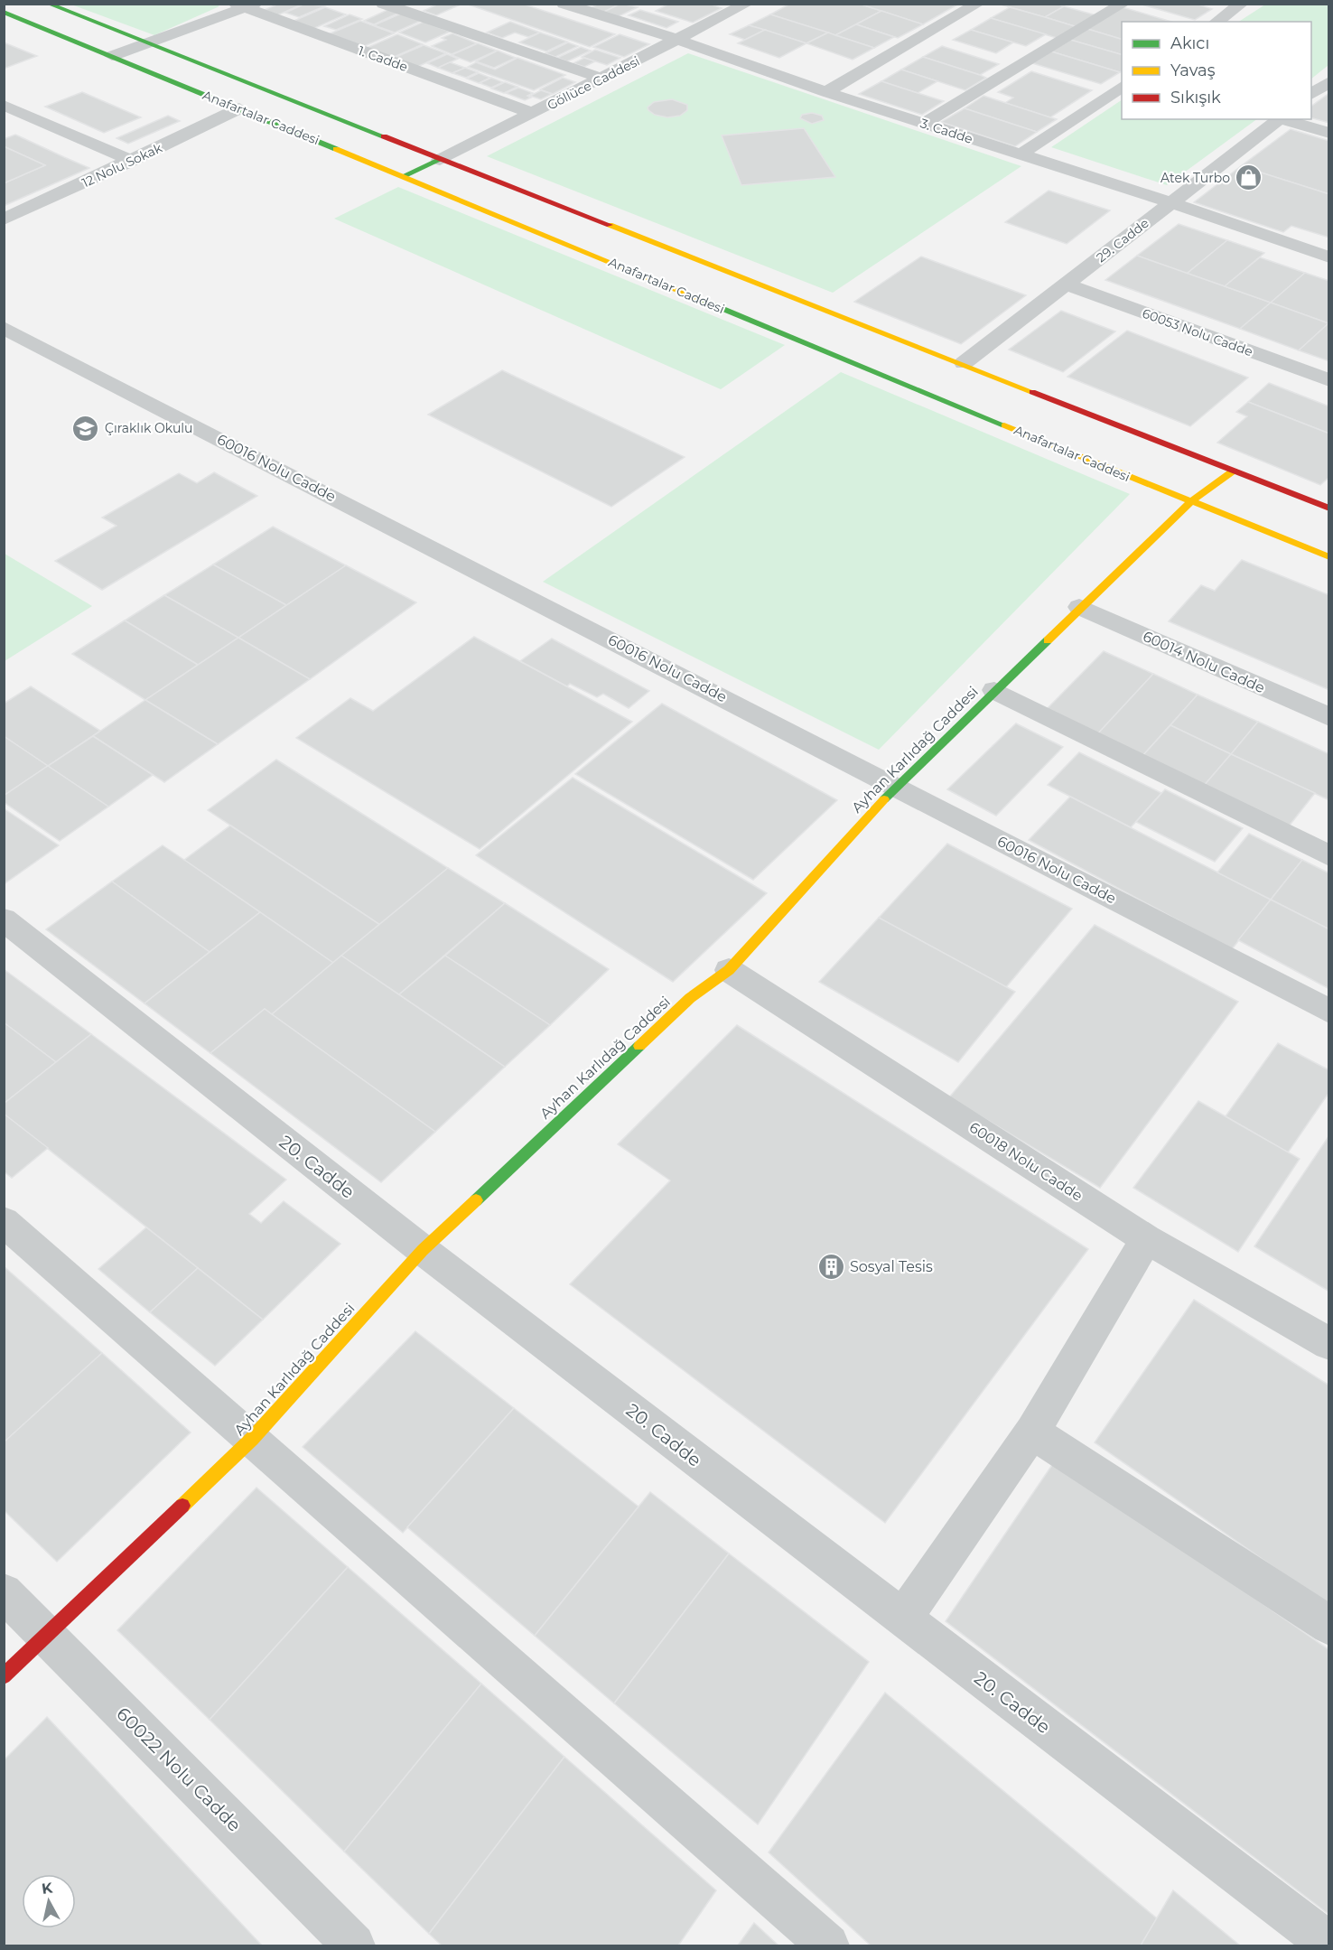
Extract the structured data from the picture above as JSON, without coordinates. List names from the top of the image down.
{
  "streets": {
    "main road": ["Anafartalar Caddesi", "Ayhan Karlıdağ Caddesi"],
    "street": [
      "1. Cadde",
      "Göllüce Caddesi",
      "3. Cadde",
      "12 Nolu Sokak",
      "29. Cadde",
      "60053 Nolu Cadde",
      "60016 Nolu Cadde",
      "60014 Nolu Cadde",
      "60018 Nolu Cadde",
      "20. Cadde",
      "60022 Nolu Cadde"
    ]
  },
  "crossings": [
    ["1. Cadde", "Göllüce Caddesi"],
    ["Göllüce Caddesi", "Anafartalar Caddesi"],
    ["Göllüce Caddesi", "3. Cadde"],
    ["Anafartalar Caddesi", "12 Nolu Sokak"],
    ["Anafartalar Caddesi", "29. Cadde"],
    ["Anafartalar Caddesi", "Ayhan Karlıdağ Caddesi"],
    ["3. Cadde", "29. Cadde"],
    ["29. Cadde", "60053 Nolu Cadde"],
    ["60016 Nolu Cadde", "Ayhan Karlıdağ Caddesi"],
    ["60014 Nolu Cadde", "Ayhan Karlıdağ Caddesi"],
    ["Ayhan Karlıdağ Caddesi", "60018 Nolu Cadde"],
    ["Ayhan Karlıdağ Caddesi", "20. Cadde"],
    ["Ayhan Karlıdağ Caddesi", "60022 Nolu Cadde"]
  ],
  "places": {
    "shop": ["Atek Turbo"],
    "school or university": ["Çıraklık Okulu"],
    "building": ["Sosyal Tesis"]
  },
  "legend": ["Akıcı", "Yavaş", "Sıkışık"],
  "north": "top"
}
